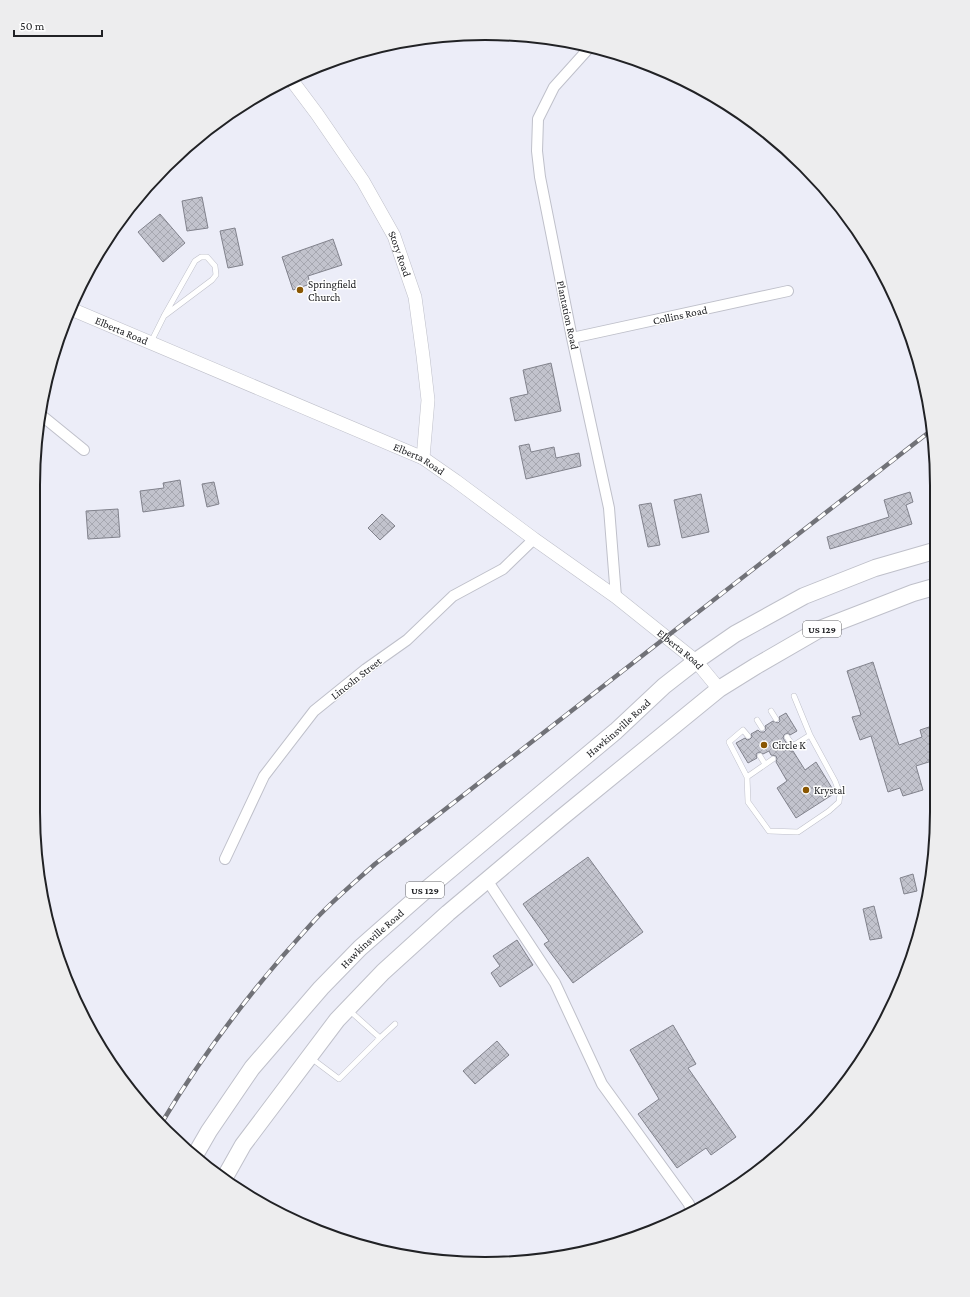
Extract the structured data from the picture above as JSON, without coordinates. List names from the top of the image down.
{
  "streets": {
    "main road": ["US 129", "Hawkinsville Road"],
    "street": [
      "Story Road",
      "Plantation Road",
      "Collins Road",
      "Elberta Road",
      "Lincoln Street"
    ]
  },
  "crossings": [
    ["Story Road", "Elberta Road"],
    ["Plantation Road", "Collins Road"],
    ["Plantation Road", "Elberta Road"],
    ["Elberta Road", "US 129"],
    ["Elberta Road", "Lincoln Street"],
    ["Elberta Road", "Hawkinsville Road"],
    ["US 129", "Hawkinsville Road"]
  ],
  "places": ["Springfield Church", "Circle K", "Krystal"],
  "scale_bar": "50 m"
}
